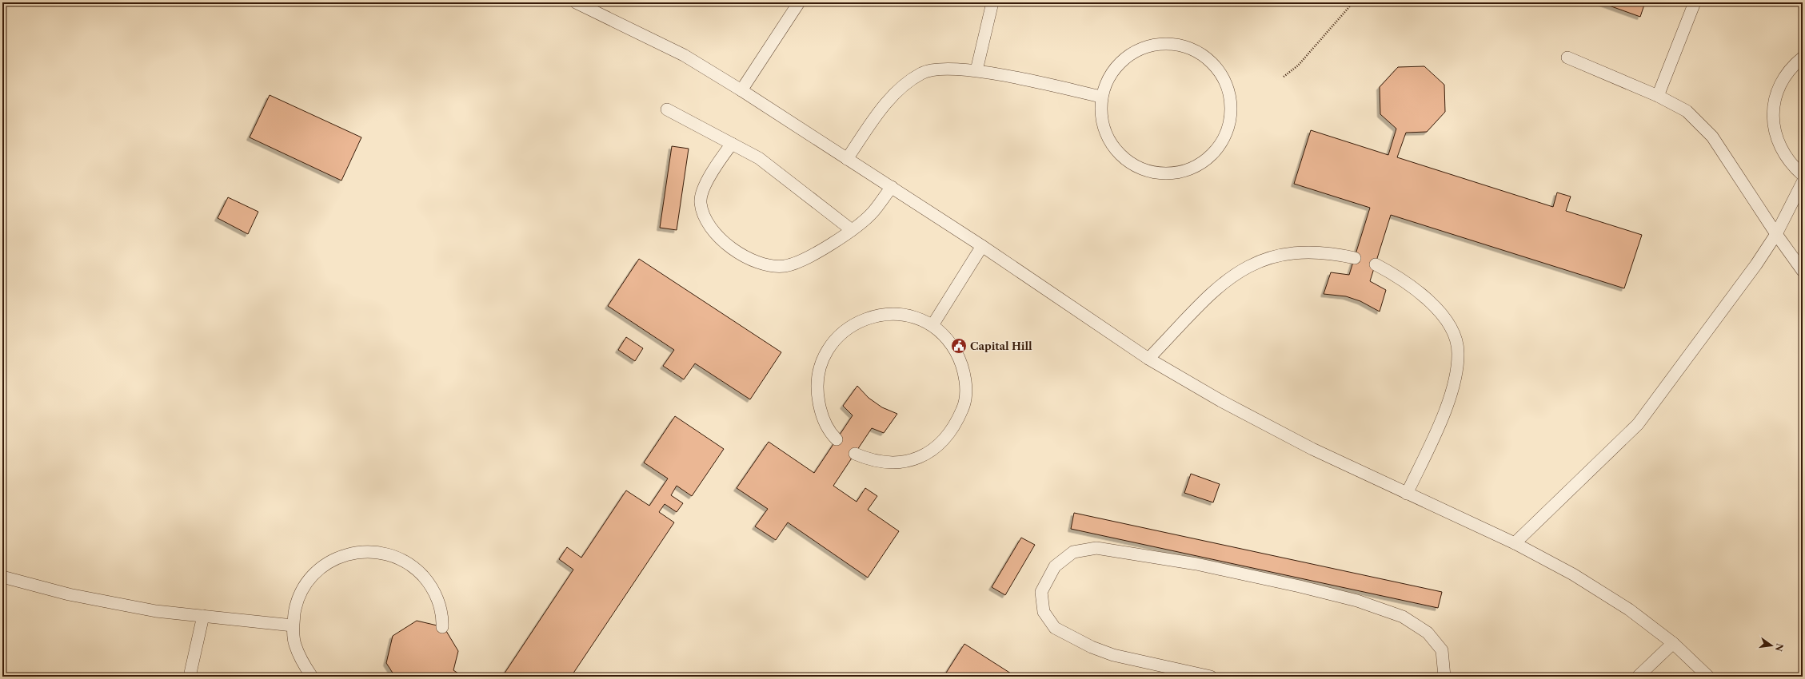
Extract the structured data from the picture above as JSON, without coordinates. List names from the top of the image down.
{
  "places": {
    "public building": ["Capital Hill"]
  },
  "north": "right"
}
